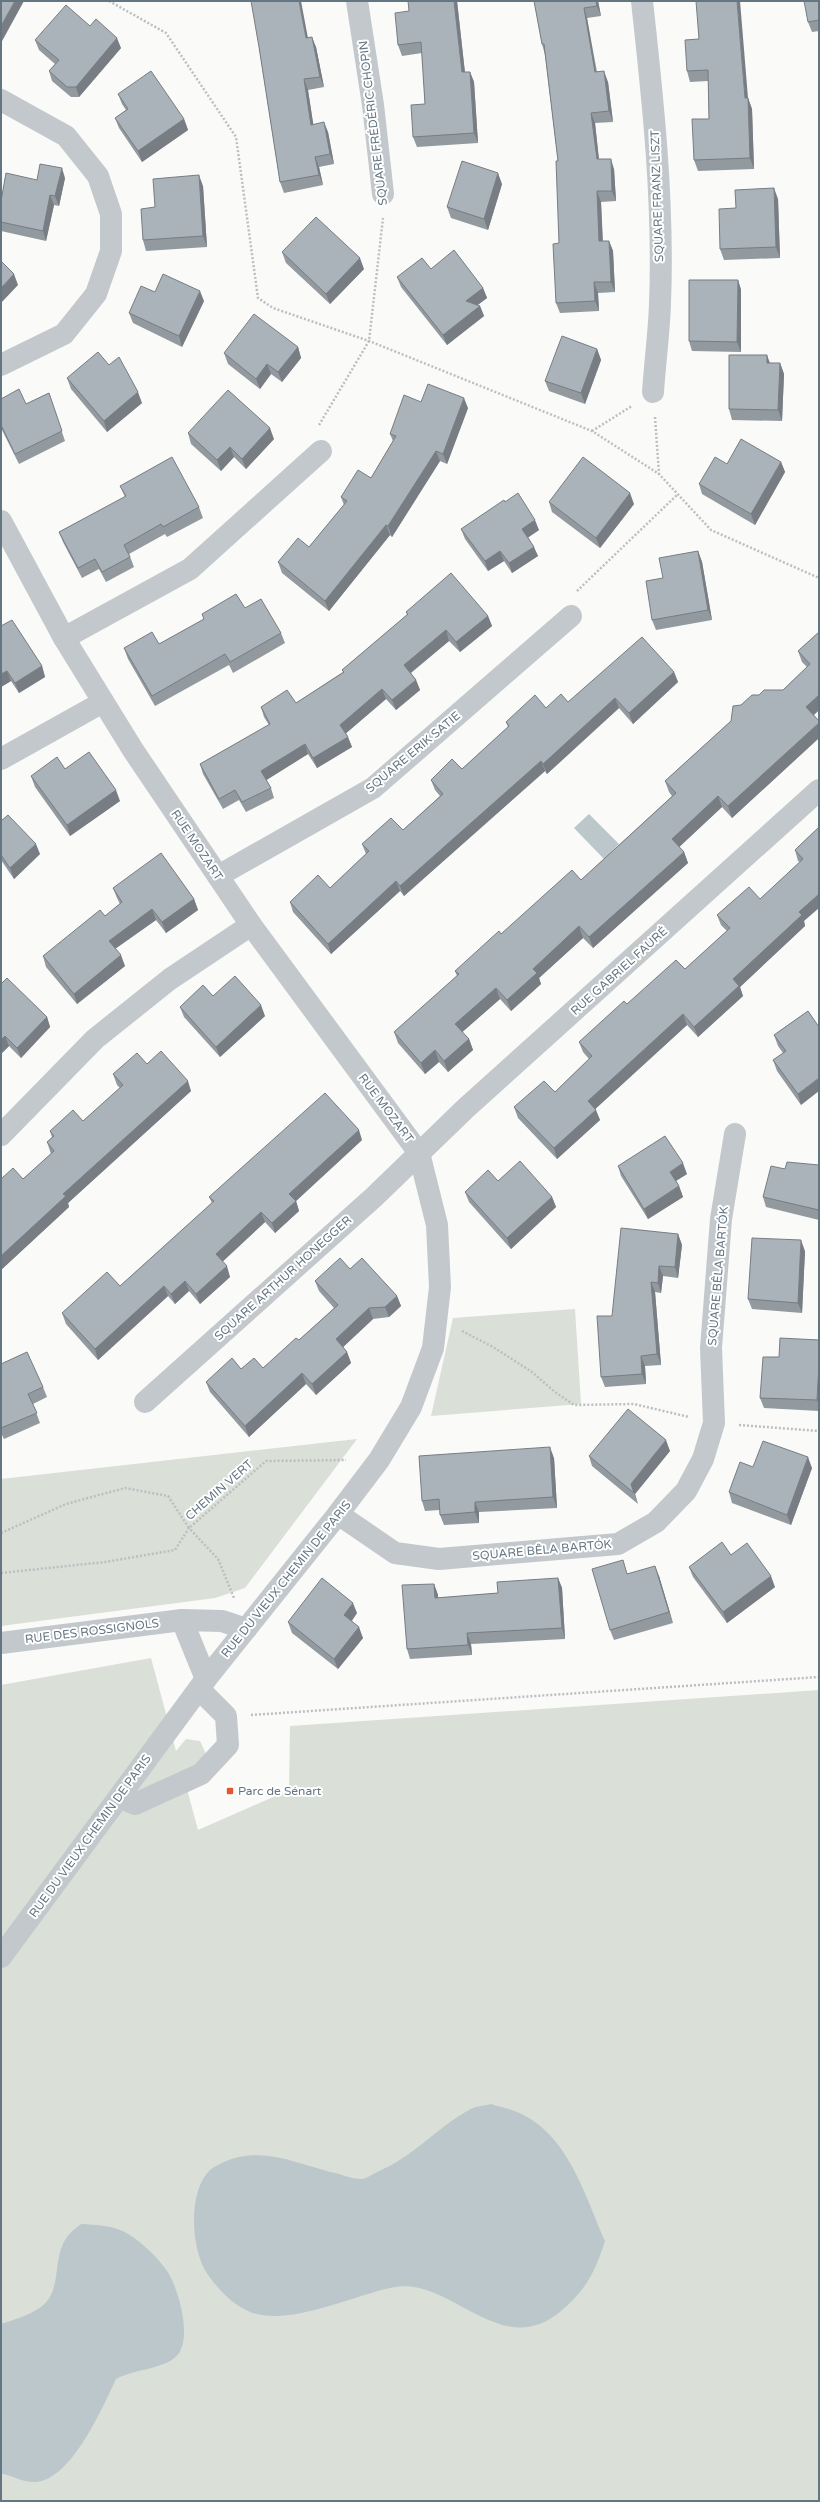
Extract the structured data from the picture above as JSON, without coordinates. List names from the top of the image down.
{
  "streets": {
    "street": [
      "SQUARE FRÉDÉRIC CHOPIN",
      "SQUARE FRANZ LISZT",
      "SQUARE ERIK SATIE",
      "RUE MOZART",
      "RUE GABRIEL FAURÉ",
      "SQUARE BÊLA BARTÓK",
      "SQUARE ARTHUR HONEGGER",
      "RUE DU VIEUX CHEMIN DE PARIS",
      "RUE DES ROSSIGNOLS"
    ],
    "path": ["CHEMIN VERT"]
  },
  "crossings": [
    ["SQUARE ERIK SATIE", "RUE MOZART"],
    ["RUE MOZART", "RUE GABRIEL FAURÉ"],
    ["RUE MOZART", "SQUARE ARTHUR HONEGGER"],
    ["RUE MOZART", "RUE DU VIEUX CHEMIN DE PARIS"],
    ["RUE GABRIEL FAURÉ", "SQUARE ARTHUR HONEGGER"],
    ["RUE GABRIEL FAURÉ", "RUE DU VIEUX CHEMIN DE PARIS"],
    ["SQUARE BÊLA BARTÓK", "RUE DU VIEUX CHEMIN DE PARIS"],
    ["SQUARE ARTHUR HONEGGER", "RUE DU VIEUX CHEMIN DE PARIS"],
    ["CHEMIN VERT", "RUE DU VIEUX CHEMIN DE PARIS"],
    ["RUE DU VIEUX CHEMIN DE PARIS", "RUE DES ROSSIGNOLS"]
  ],
  "places": {
    "transit": ["Parc de Sénart"]
  }
}
